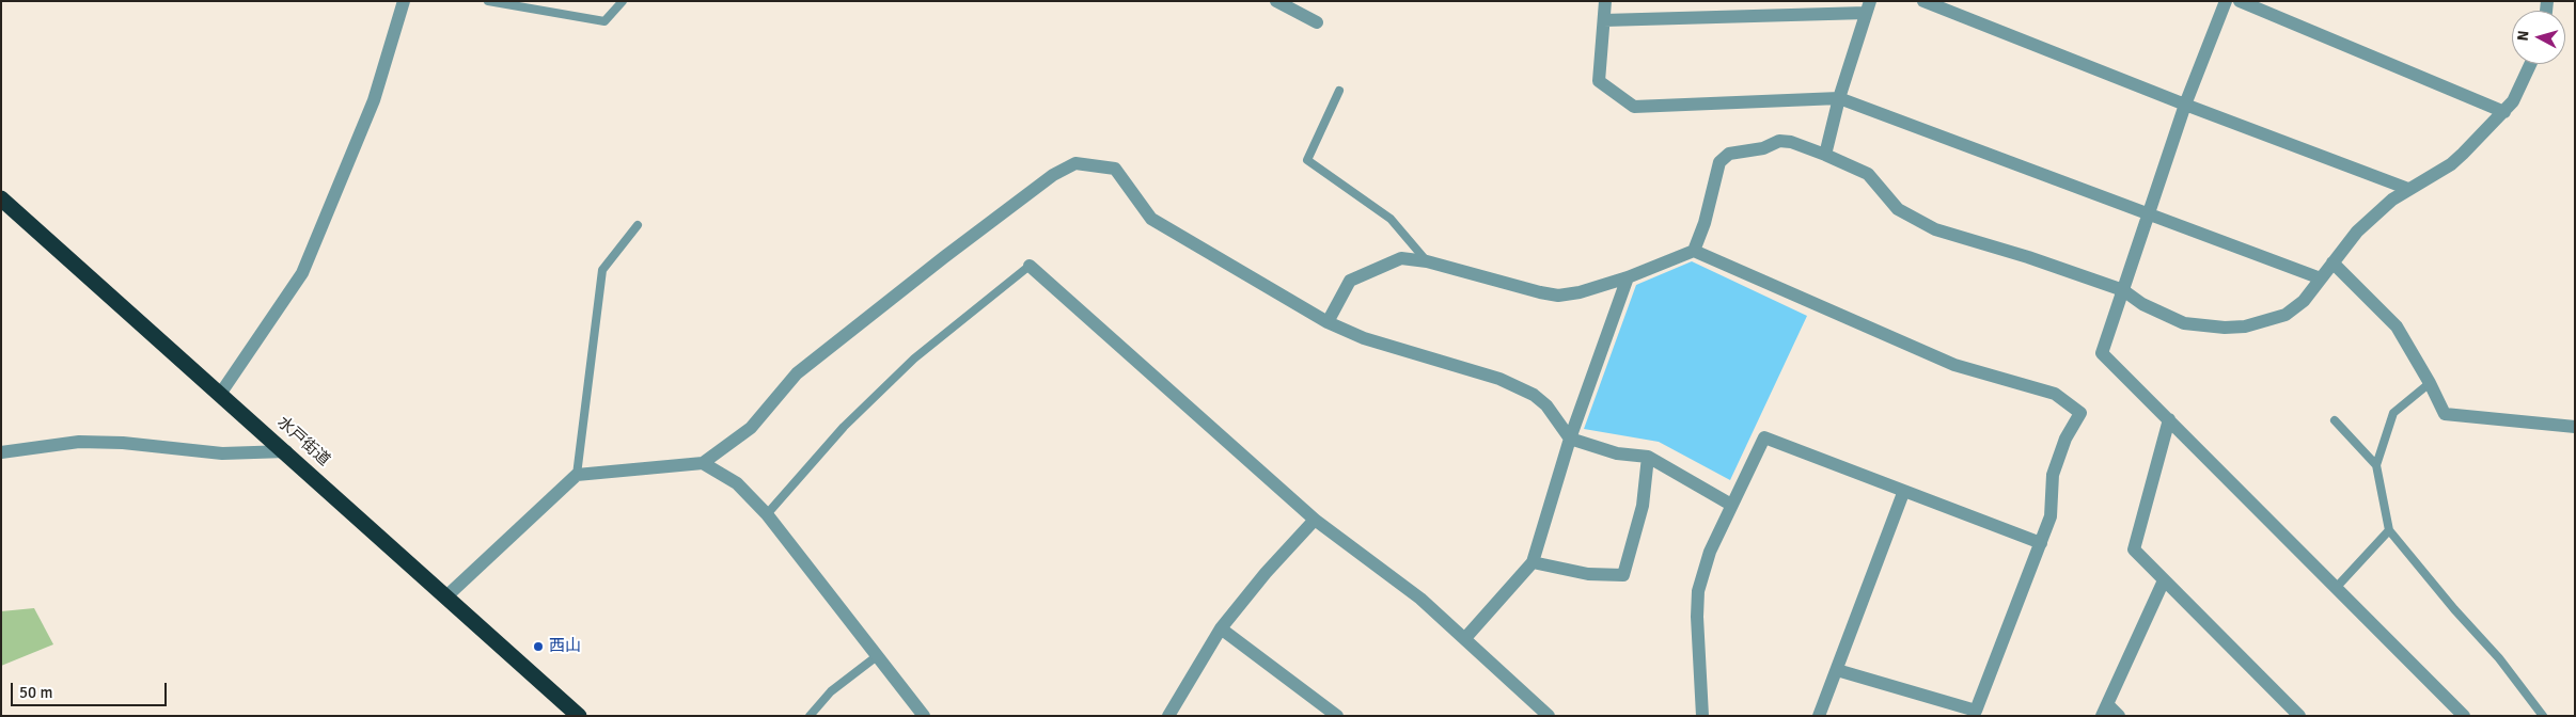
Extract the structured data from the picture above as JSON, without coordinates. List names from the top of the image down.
{
  "streets": {
    "highway": ["水戸街道"]
  },
  "places": ["西山"],
  "scale_bar": "50 m",
  "north": "left"
}
